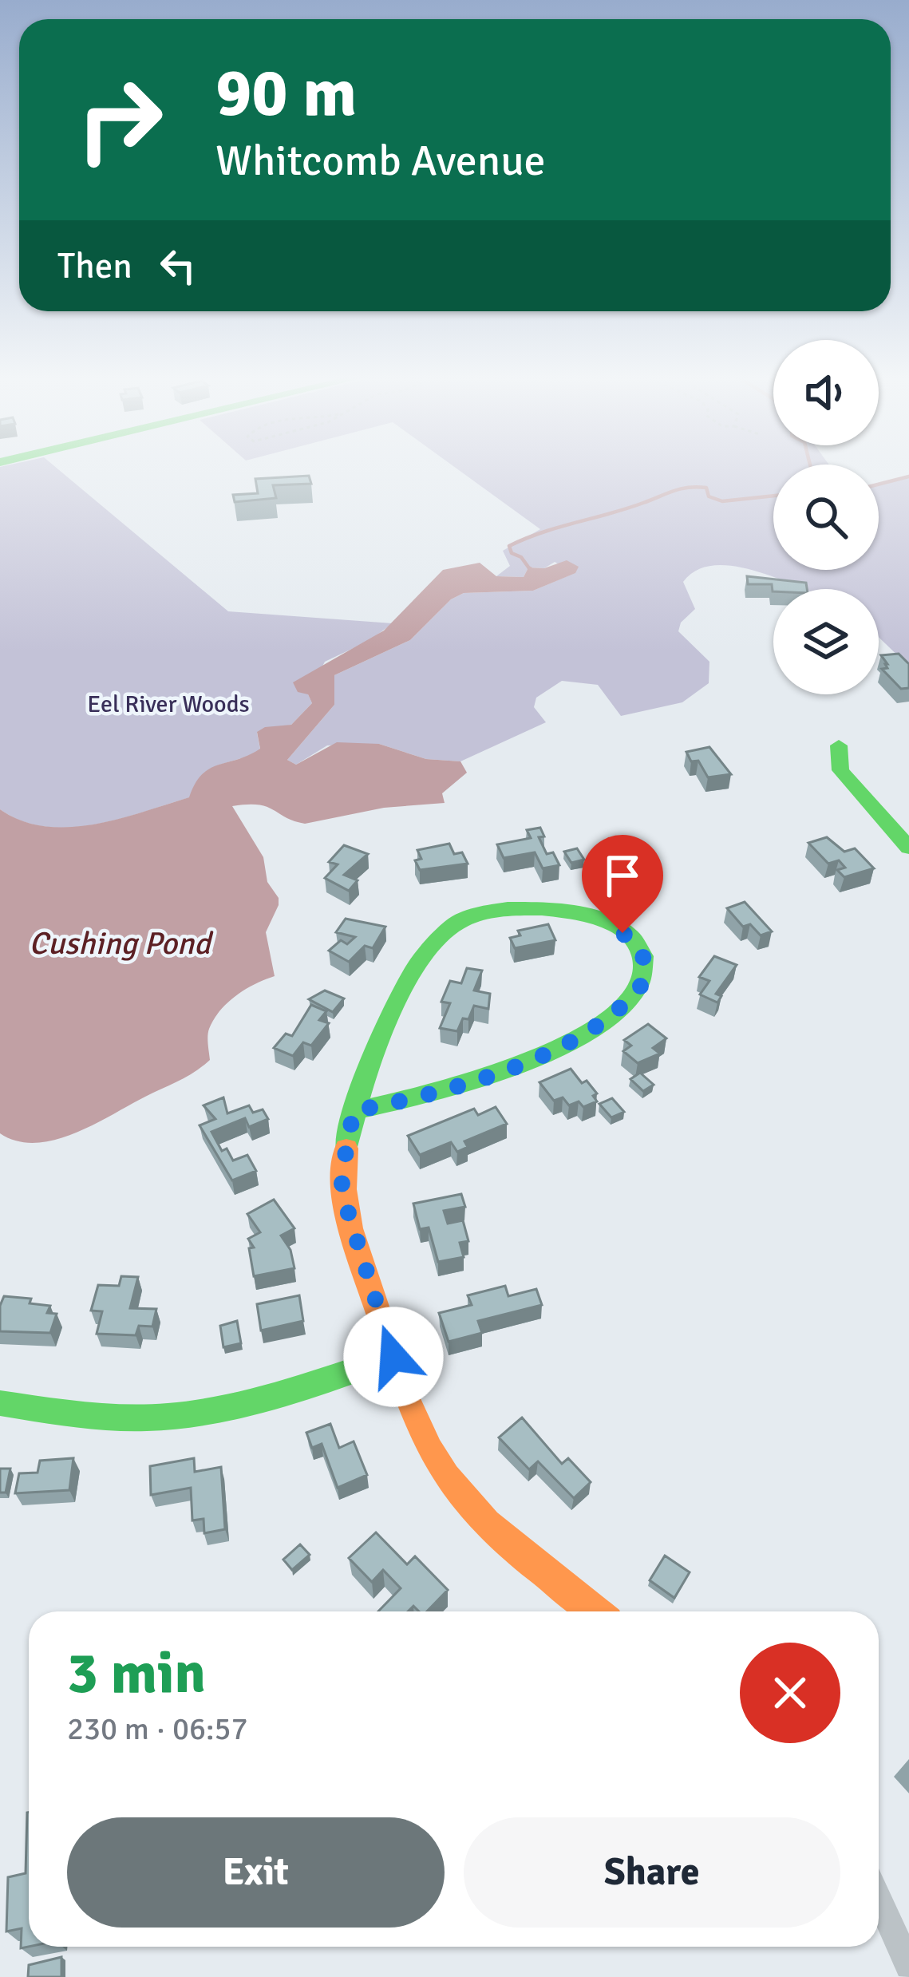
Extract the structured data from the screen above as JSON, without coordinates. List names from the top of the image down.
{
  "water": ["Cushing Pond"],
  "parks": ["Eel River Woods"],
  "page": {
    "turn": ["90 m", "Whitcomb Avenue"],
    "then": "Then",
    "heading": ["3 min", "230 m · 06:57"],
    "buttons": ["Exit", "Share"]
  }
}
